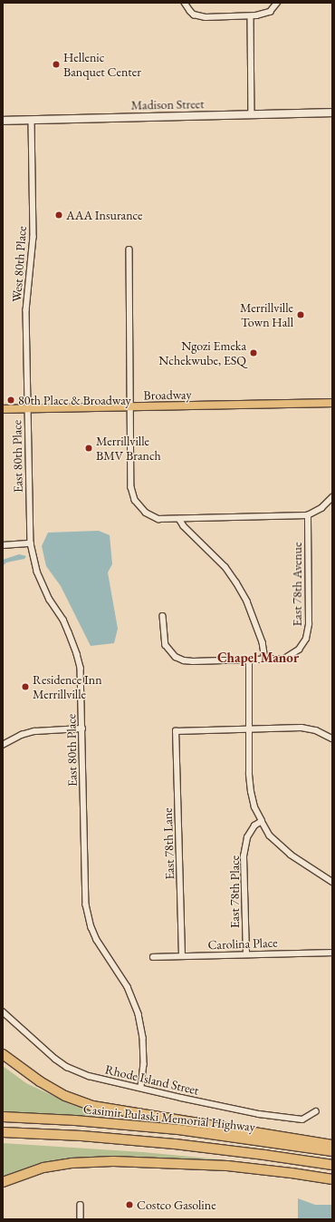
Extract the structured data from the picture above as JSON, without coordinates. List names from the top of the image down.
{
  "streets": {
    "highway": ["Casimir Pulaski Memorial Highway"],
    "main road": ["Broadway"],
    "street": [
      "Madison Street",
      "West 80th Place",
      "East 80th Place",
      "East 78th Avenue",
      "East 78th Lane",
      "East 78th Place",
      "Carolina Place",
      "Rhode Island Street"
    ]
  },
  "crossings": [
    ["Madison Street", "West 80th Place"],
    ["West 80th Place", "Broadway"],
    ["West 80th Place", "East 80th Place"],
    ["Broadway", "East 80th Place"],
    ["East 80th Place", "Rhode Island Street"],
    ["East 78th Lane", "Carolina Place"],
    ["East 78th Place", "Carolina Place"]
  ],
  "districts": ["Chapel Manor"],
  "places": [
    "Hellenic Banquet Center",
    "AAA Insurance",
    "Merrillville Town Hall",
    "Ngozi Emeka Nchekwube, ESQ",
    "80th Place & Broadway",
    "Merrillville BMV Branch",
    "Residence Inn Merrillville",
    "Costco Gasoline"
  ]
}
